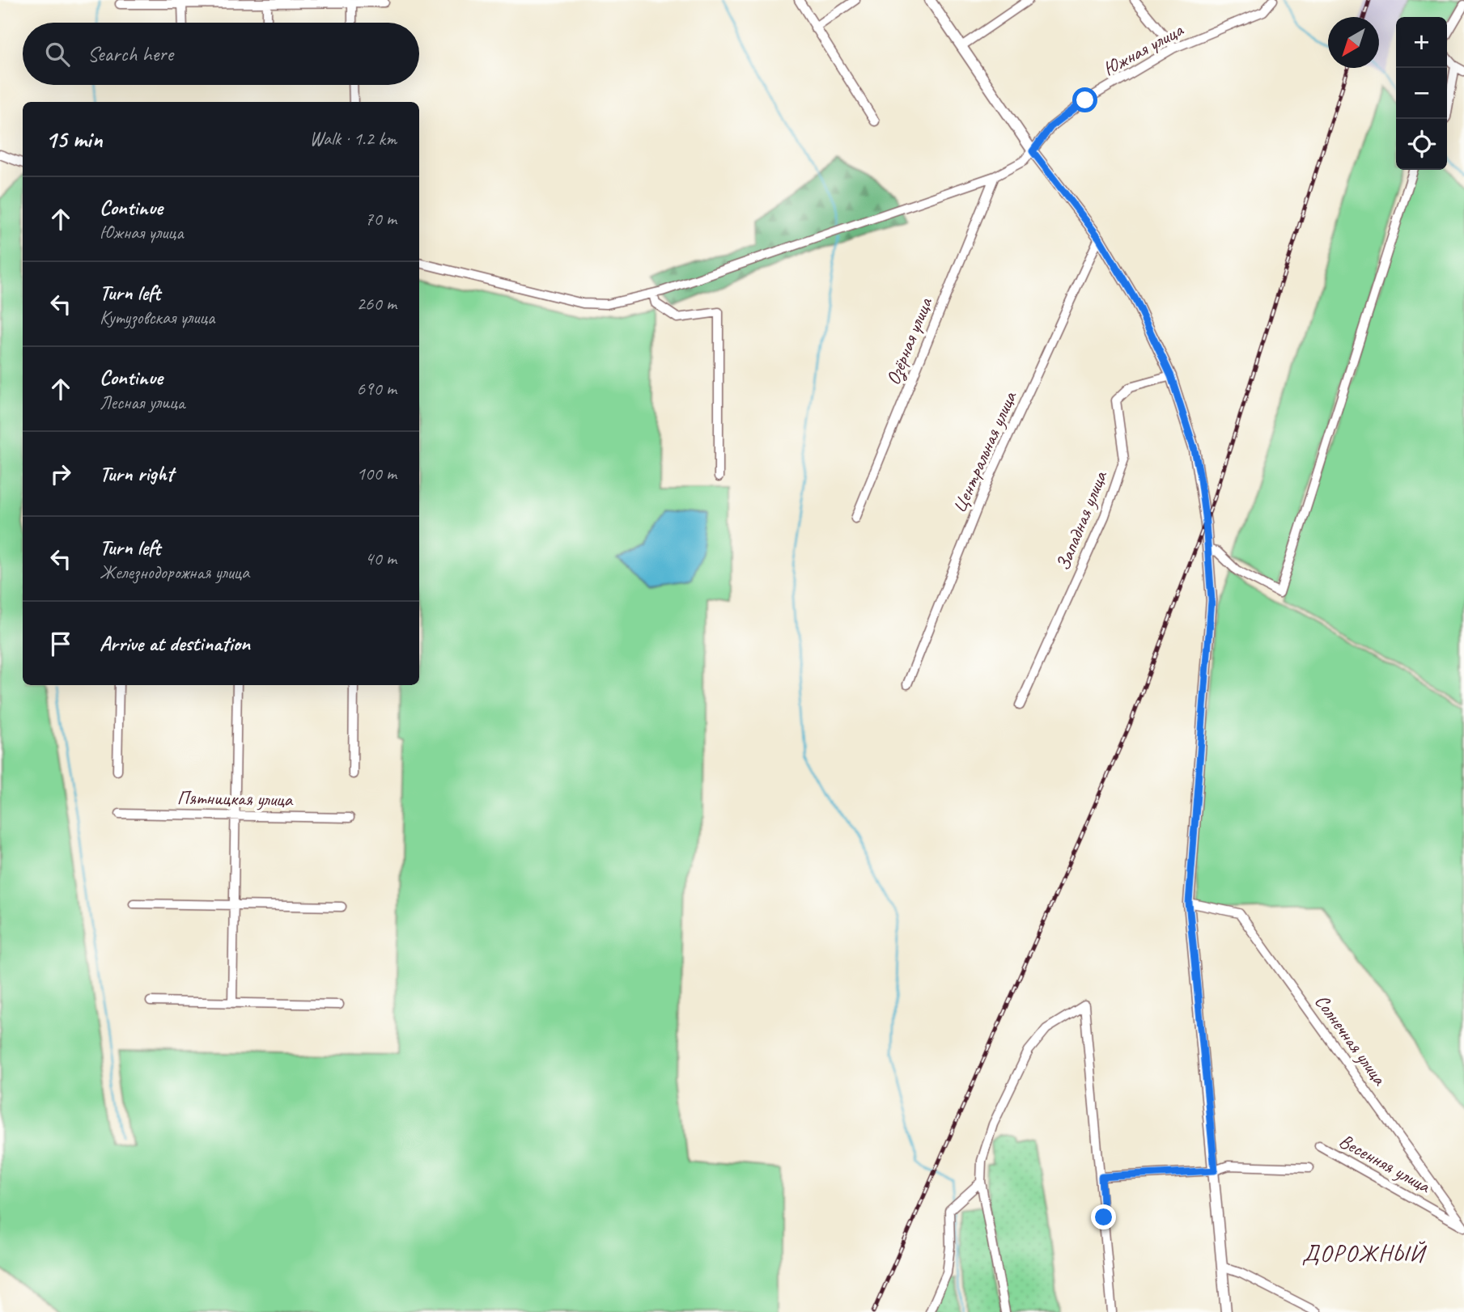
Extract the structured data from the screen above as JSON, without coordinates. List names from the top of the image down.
{
  "streets": {
    "street": [
      "Южная улица",
      "Озёрная улица",
      "Центральная улица",
      "Западная улица",
      "Пятницкая улица",
      "Солнечная улица",
      "Весенняя улица"
    ]
  },
  "crossings": [
    ["Южная улица", "Озёрная улица"],
    ["Солнечная улица", "Весенняя улица"]
  ],
  "districts": ["ДОРОЖНЫЙ"],
  "north": "bottom left",
  "page": {
    "map_buttons": ["+", "−"],
    "search": "Search here",
    "heading": ["15 min", "Walk · 1.2 km"],
    "list": [
      ["Continue", "Южная улица", "70 m"],
      ["Turn left", "Кутузовская улица", "260 m"],
      ["Continue", "Лесная улица", "690 m"],
      ["Turn right", "100 m"],
      ["Turn left", "Железнодорожная улица", "40 m"],
      "Arrive at destination"
    ]
  }
}
